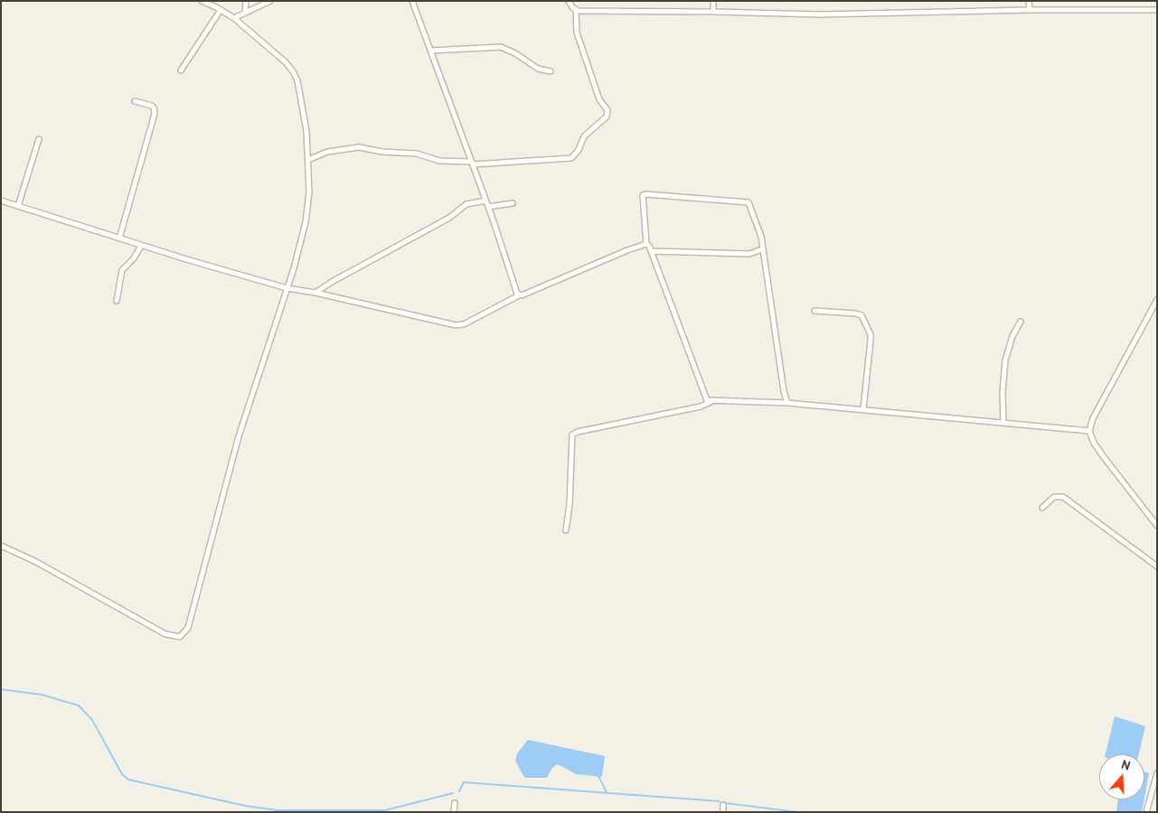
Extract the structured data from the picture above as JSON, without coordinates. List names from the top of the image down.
{
  "north": "top"
}
